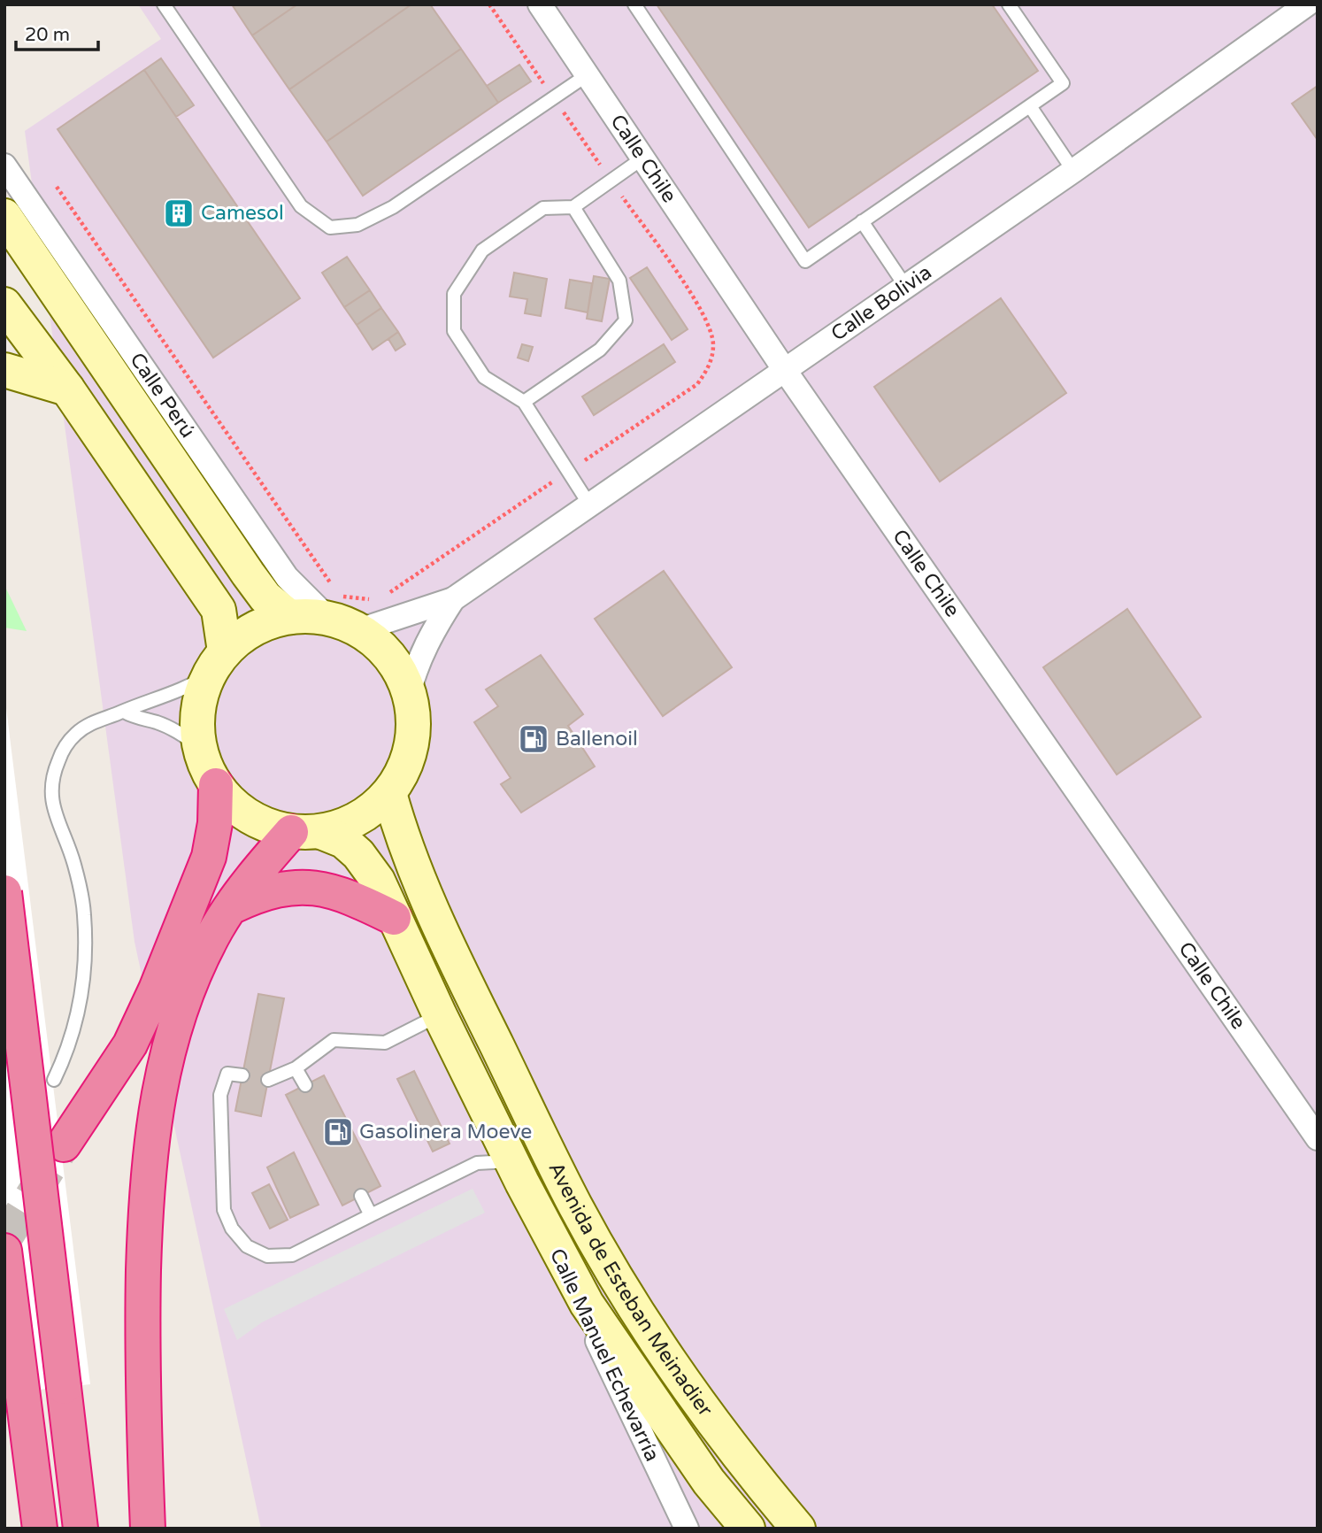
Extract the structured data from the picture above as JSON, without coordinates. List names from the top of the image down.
{
  "streets": {
    "street": [
      "Calle Chile",
      "Calle Bolivia",
      "Calle Perú",
      "Avenida de Esteban Meinadier",
      "Calle Manuel Echevarría"
    ]
  },
  "crossings": [
    ["Calle Chile", "Calle Bolivia"],
    ["Calle Bolivia", "Calle Perú"],
    ["Calle Bolivia", "Avenida de Esteban Meinadier"],
    ["Calle Perú", "Avenida de Esteban Meinadier"],
    ["Avenida de Esteban Meinadier", "Calle Manuel Echevarría"]
  ],
  "places": {
    "building": ["Camesol"],
    "fuel station": ["Ballenoil", "Gasolinera Moeve"]
  },
  "scale_bar": "20 m"
}
